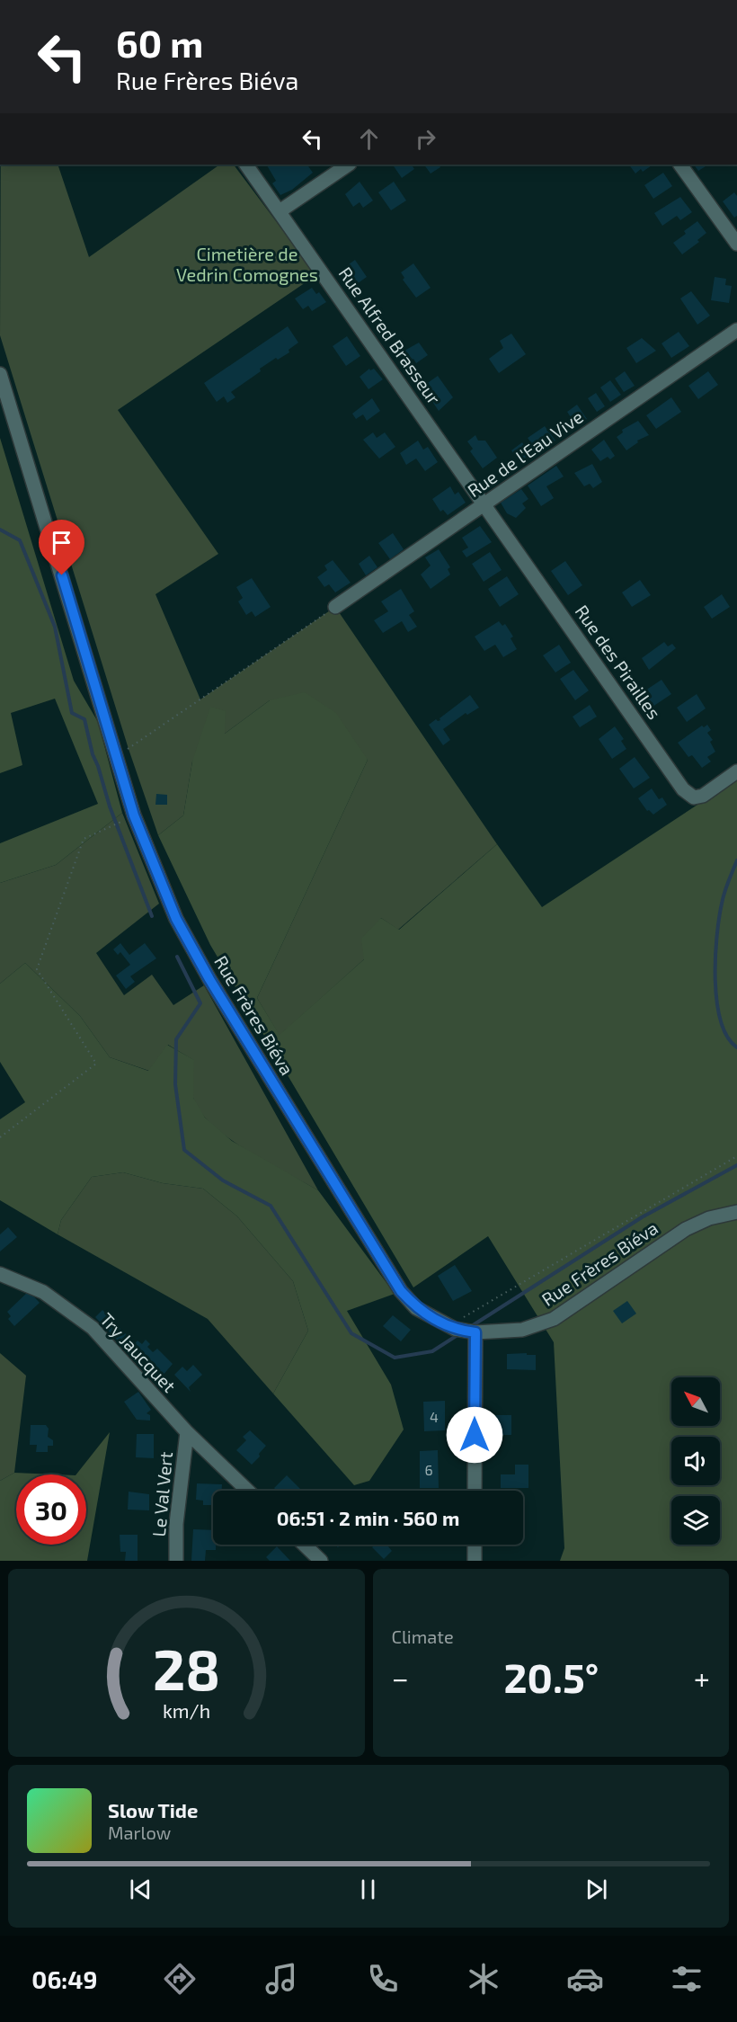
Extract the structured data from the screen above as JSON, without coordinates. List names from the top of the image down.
{
  "streets": {
    "street": [
      "Rue Alfred Brasseur",
      "Rue de l'Eau Vive",
      "Rue des Pirailles",
      "Rue Frères Biéva",
      "Try Jaucquet",
      "Le Val Vert"
    ]
  },
  "crossings": [
    ["Rue Alfred Brasseur", "Rue de l'Eau Vive"],
    ["Rue Alfred Brasseur", "Rue des Pirailles"],
    ["Rue de l'Eau Vive", "Rue des Pirailles"],
    ["Try Jaucquet", "Le Val Vert"]
  ],
  "parks": ["Cimetière de Vedrin Comognes"],
  "house_numbers": ["4", "6"],
  "north": "top left",
  "page": {
    "turn": ["60 m", "Rue Frères Biéva"],
    "limit": "30",
    "trip": "06:51 · 2 min · 560 m",
    "tile": "Climate",
    "heat": ["−", "20.5°", "+"],
    "song": ["Slow Tide", "Marlow"],
    "tabs": "06:49",
    "gauge": ["28", "km/h"]
  }
}
